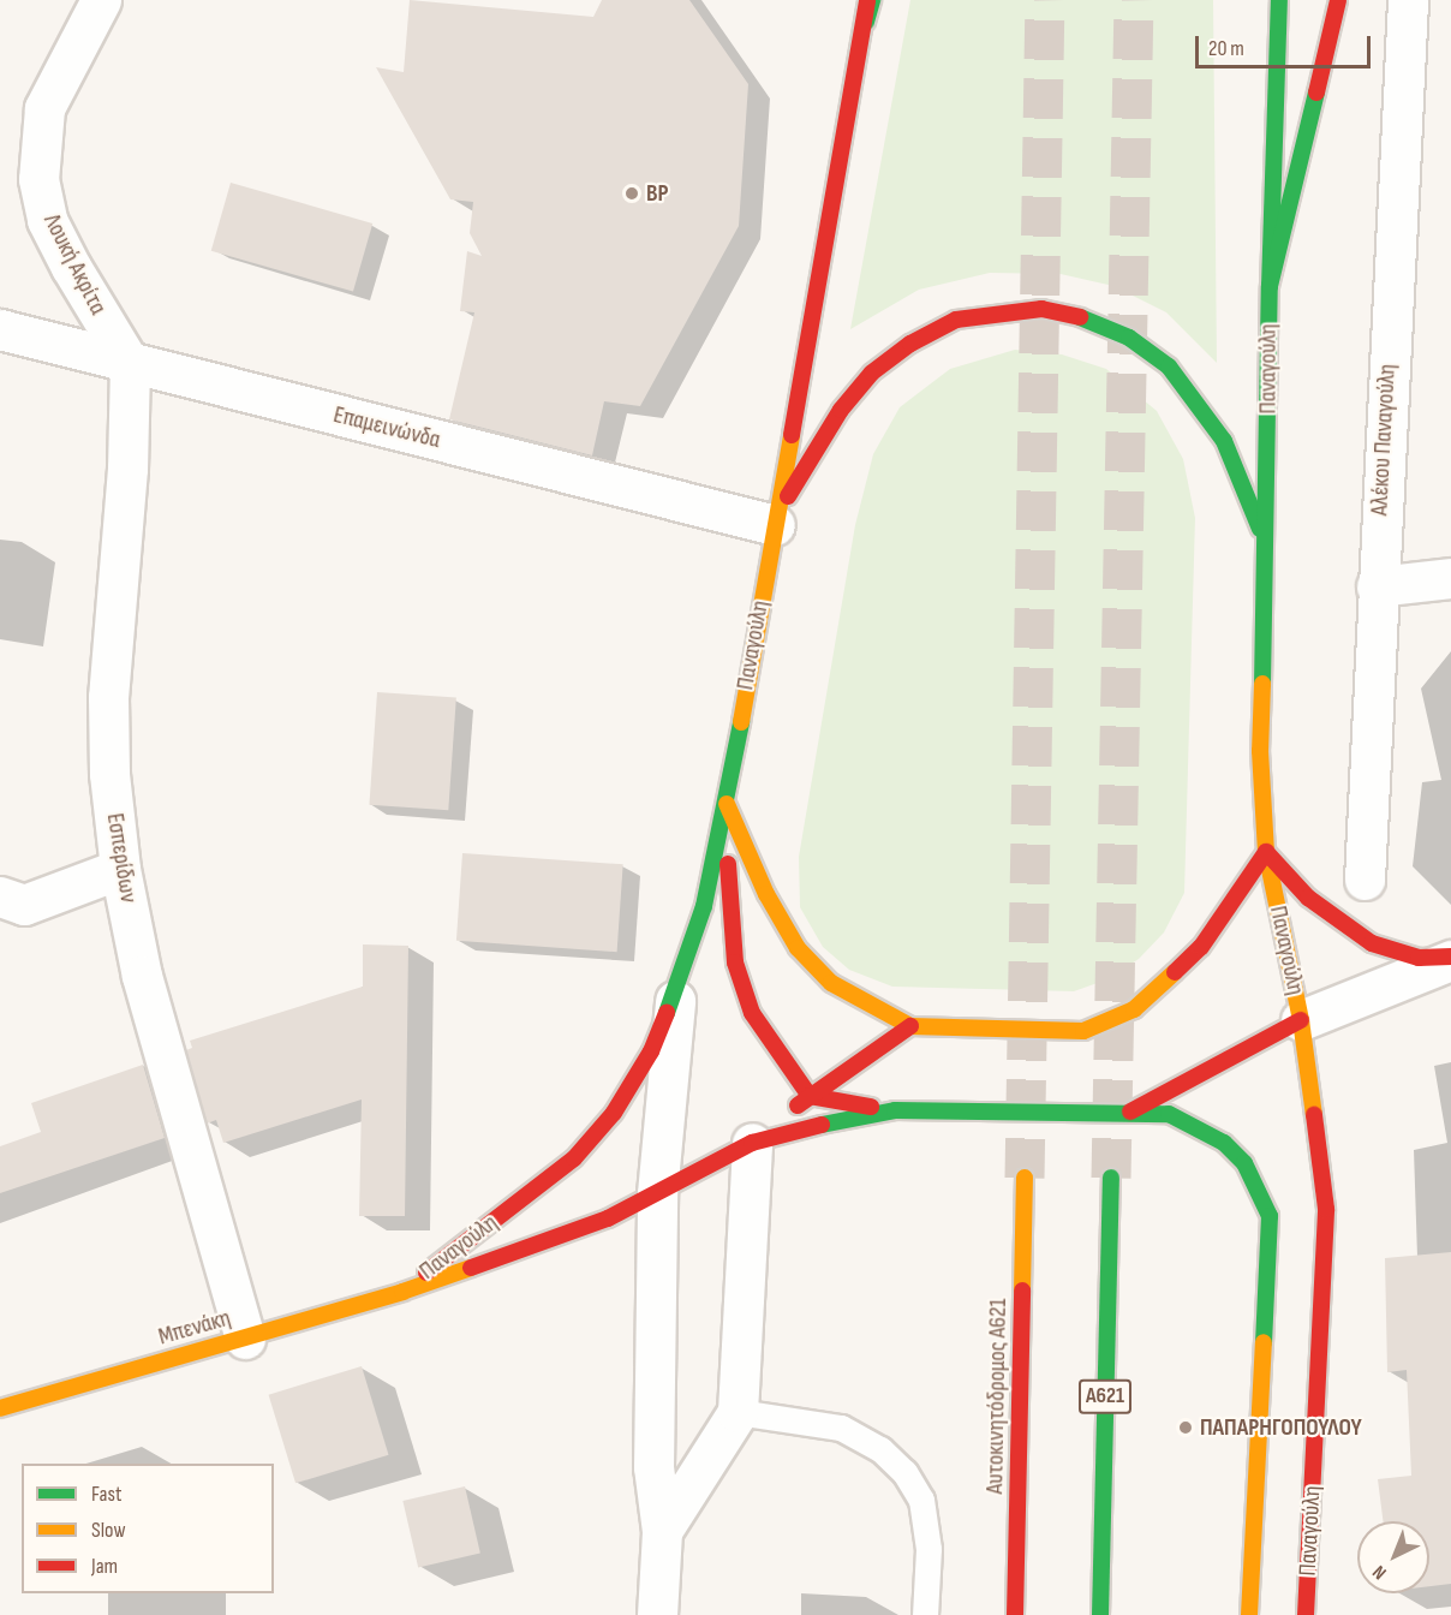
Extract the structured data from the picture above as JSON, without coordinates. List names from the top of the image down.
{
  "streets": {
    "main road": [
      "Παναγούλη",
      "Μπενάκη",
      "Αυτοκινητόδρομος Α621",
      "Α621"
    ],
    "street": [
      "Λουκή Ακρίτα",
      "Επαμεινώνδα",
      "Αλέκου Παναγούλη",
      "Εσπερίδων"
    ]
  },
  "crossings": [
    ["Λουκή Ακρίτα", "Επαμεινώνδα"],
    ["Λουκή Ακρίτα", "Εσπερίδων"],
    ["Παναγούλη", "Επαμεινώνδα"],
    ["Παναγούλη", "Μπενάκη"],
    ["Επαμεινώνδα", "Εσπερίδων"],
    ["Εσπερίδων", "Μπενάκη"]
  ],
  "places": ["BP", "ΠΑΠΑΡΗΓΟΠΟΥΛΟΥ"],
  "legend": ["Fast", "Slow", "Jam"],
  "scale_bar": "20 m",
  "north": "bottom left"
}
